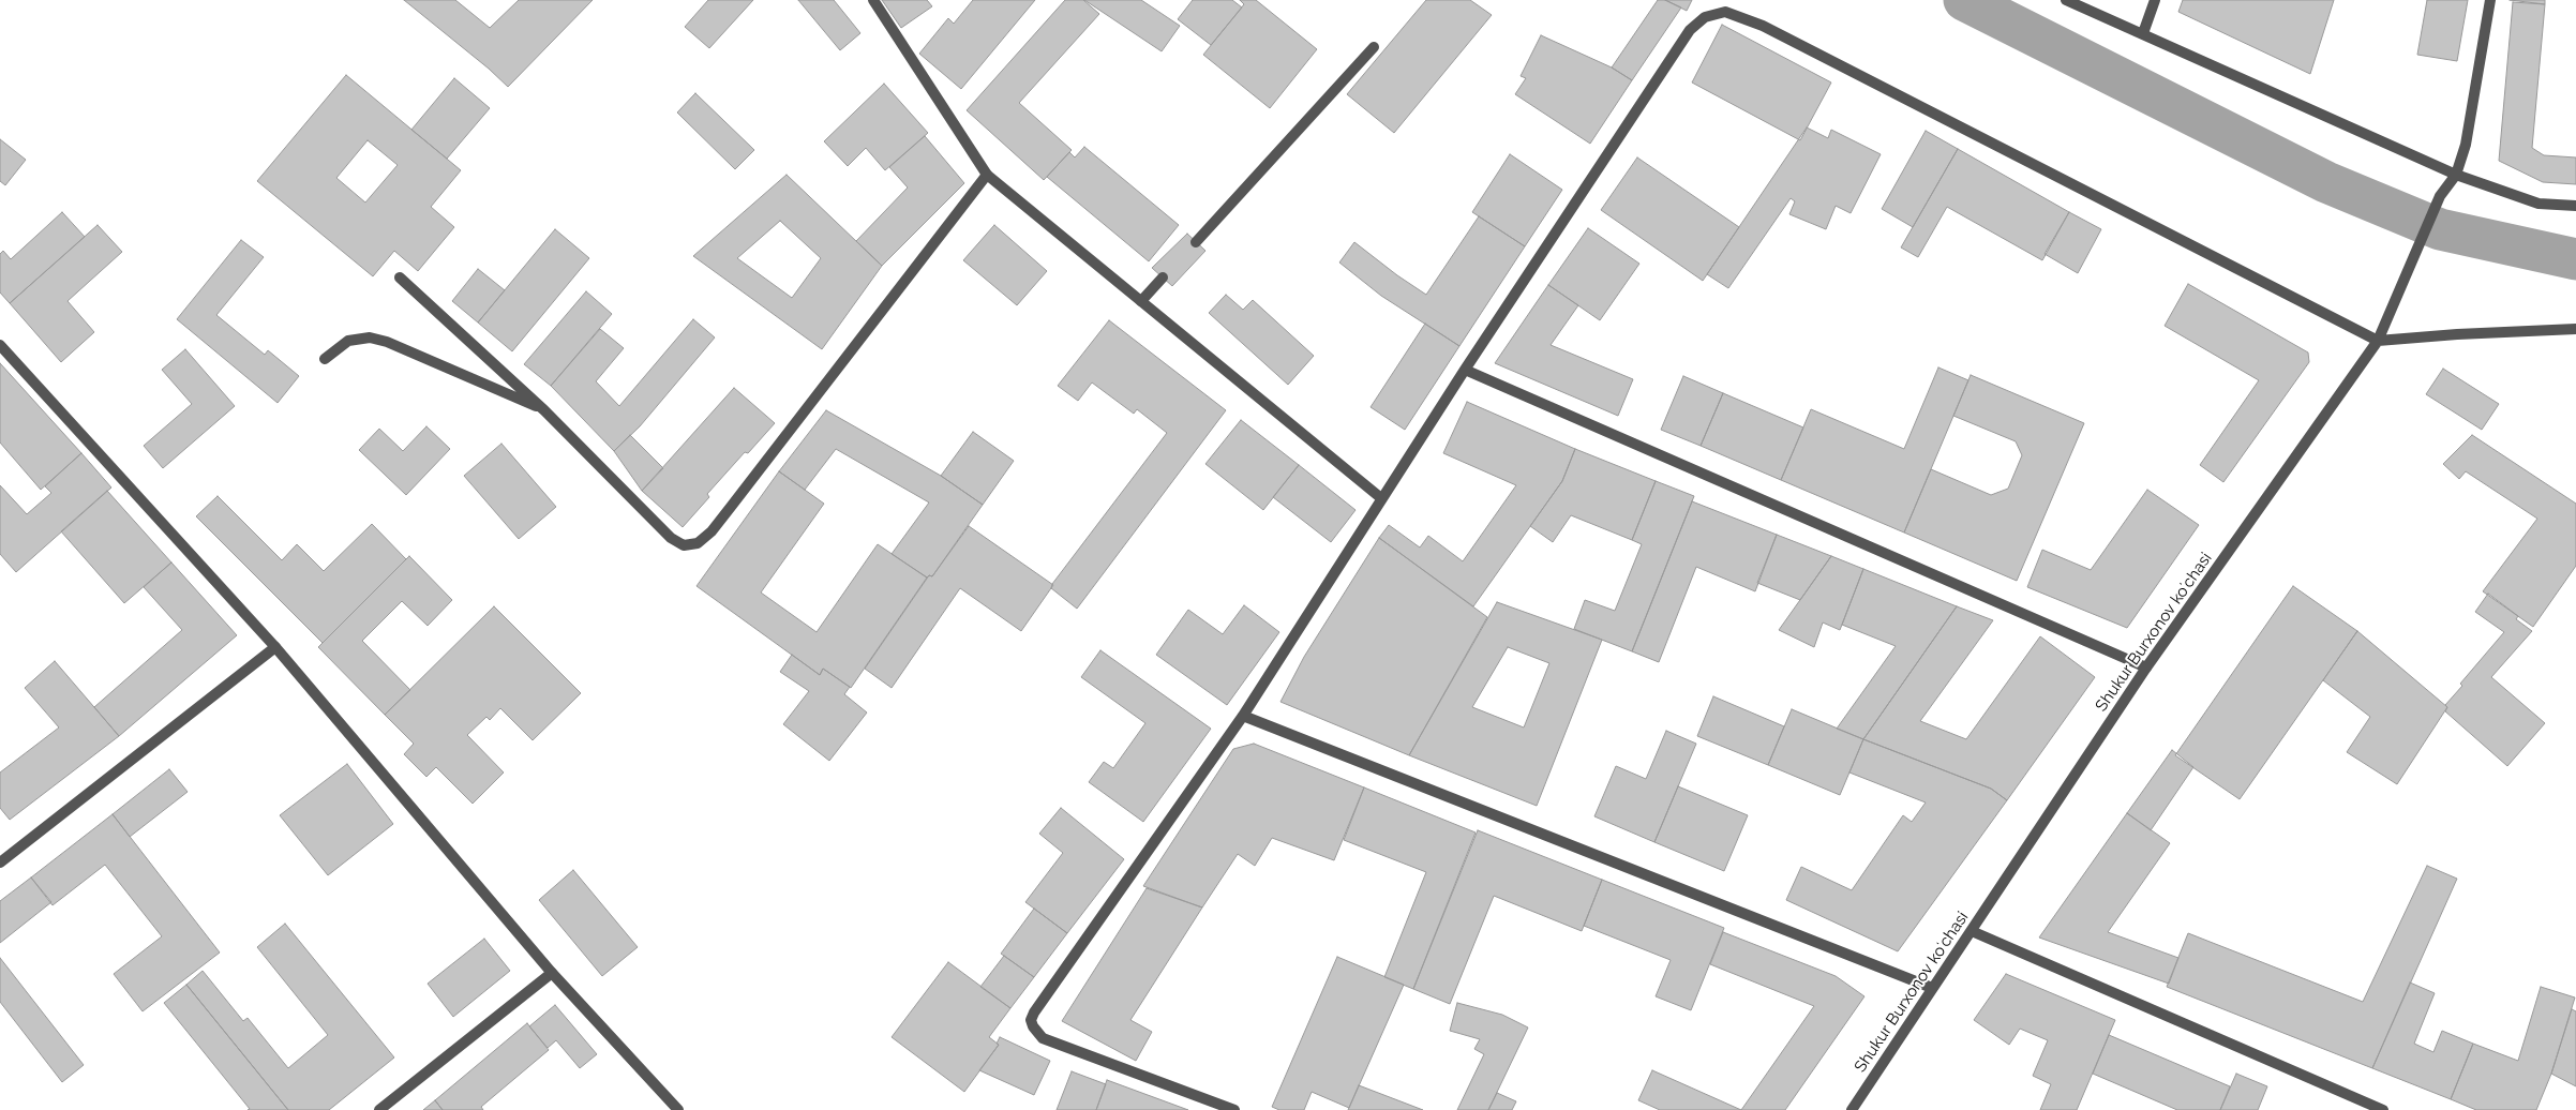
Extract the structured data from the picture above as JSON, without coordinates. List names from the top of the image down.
{
  "streets": {
    "street": ["Shukur Burxonov koʻchasi"]
  }
}
